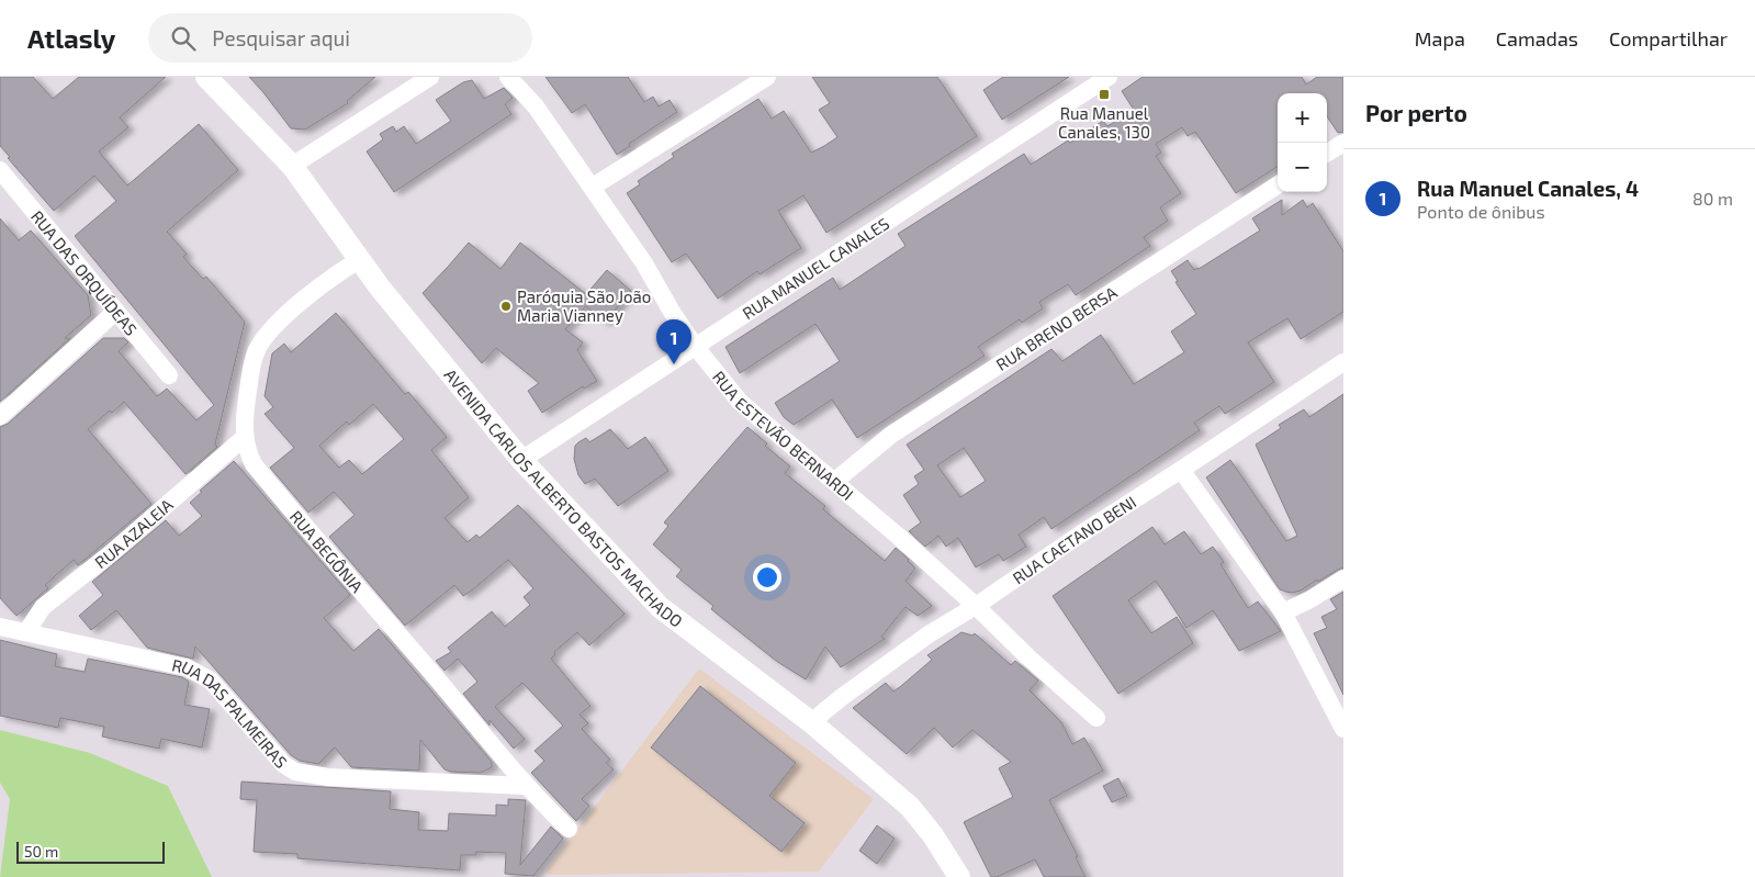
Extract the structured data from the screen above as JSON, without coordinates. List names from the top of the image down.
{
  "streets": {
    "street": [
      "RUA MANUEL CANALES",
      "RUA DAS ORQUÍDEAS",
      "RUA BRENO BERSA",
      "RUA ESTEVÃO BERNARDI",
      "AVENIDA CARLOS ALBERTO BASTOS MACHADO",
      "RUA AZALEIA",
      "RUA CAETANO BENI",
      "RUA BEGÔNIA",
      "RUA DAS PALMEIRAS"
    ]
  },
  "crossings": [
    ["RUA MANUEL CANALES", "RUA ESTEVÃO BERNARDI"],
    ["RUA MANUEL CANALES", "AVENIDA CARLOS ALBERTO BASTOS MACHADO"],
    ["RUA BRENO BERSA", "RUA ESTEVÃO BERNARDI"],
    ["RUA ESTEVÃO BERNARDI", "RUA CAETANO BENI"],
    ["AVENIDA CARLOS ALBERTO BASTOS MACHADO", "RUA CAETANO BENI"],
    ["AVENIDA CARLOS ALBERTO BASTOS MACHADO", "RUA BEGÔNIA"],
    ["RUA AZALEIA", "RUA BEGÔNIA"],
    ["RUA AZALEIA", "RUA DAS PALMEIRAS"],
    ["RUA BEGÔNIA", "RUA DAS PALMEIRAS"]
  ],
  "places": {
    "transit": ["Rua Manuel Canales, 130"],
    "other": ["Paróquia São João Maria Vianney"]
  },
  "scale_bar": "50 m",
  "page": {
    "header": "Atlasly",
    "search": "Pesquisar aqui",
    "nav": ["Mapa", "Camadas", "Compartilhar"],
    "heading": "Por perto",
    "map_buttons": ["+", "−"],
    "list": [
      {
        "mark": "1",
        "name": "Rua Manuel Canales, 4",
        "note": "Ponto de ônibus",
        "value": "80 m"
      }
    ],
    "pins": "1",
    "scale": "50 m"
  }
}
